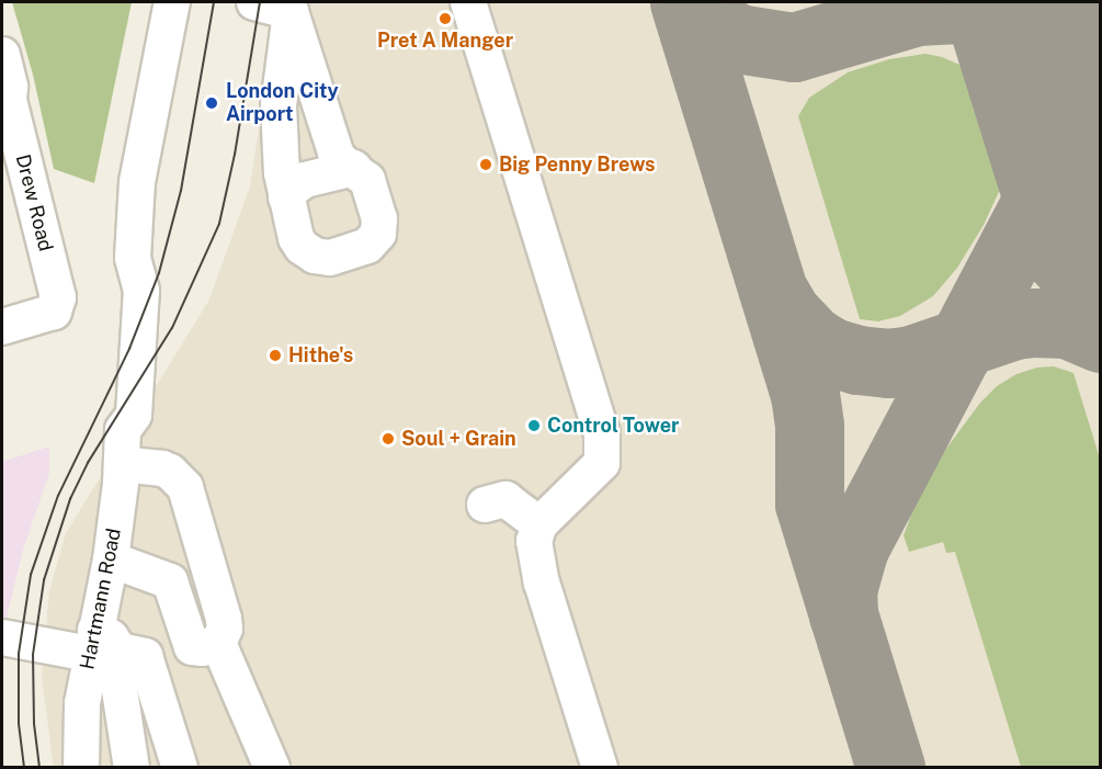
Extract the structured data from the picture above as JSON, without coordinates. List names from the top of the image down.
{
  "streets": {
    "street": ["Drew Road", "Hartmann Road"]
  },
  "places": [
    "Pret A Manger",
    "London City Airport",
    "Big Penny Brews",
    "Hithe's",
    "Control Tower",
    "Soul + Grain"
  ]
}
